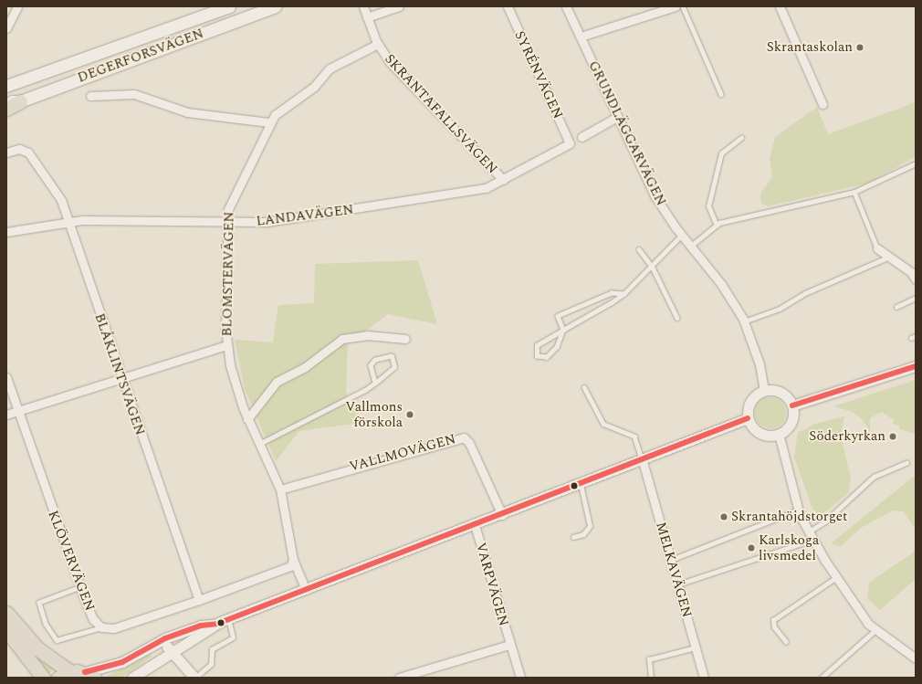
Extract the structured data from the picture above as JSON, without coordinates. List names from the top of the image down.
{
  "streets": {
    "main road": ["DEGERFORSVÄGEN"],
    "street": [
      "SYRÉNVÄGEN",
      "SKRANTAFALLSVÄGEN",
      "GRUNDLÄGGARVÄGEN",
      "LANDAVÄGEN",
      "BLOMSTERVÄGEN",
      "BLÅKLINTSVÄGEN",
      "VALLMOVÄGEN",
      "KLÖVERVÄGEN",
      "MELKAVÄGEN",
      "VARPVÄGEN"
    ]
  },
  "crossings": [
    ["SYRÉNVÄGEN", "LANDAVÄGEN"],
    ["SKRANTAFALLSVÄGEN", "LANDAVÄGEN"],
    ["SKRANTAFALLSVÄGEN", "BLOMSTERVÄGEN"],
    ["LANDAVÄGEN", "BLOMSTERVÄGEN"],
    ["LANDAVÄGEN", "BLÅKLINTSVÄGEN"],
    ["BLOMSTERVÄGEN", "VALLMOVÄGEN"],
    ["BLOMSTERVÄGEN", "KLÖVERVÄGEN"],
    ["BLÅKLINTSVÄGEN", "KLÖVERVÄGEN"]
  ],
  "places": [
    "Skrantaskolan",
    "Vallmons förskola",
    "Söderkyrkan",
    "Skrantahöjdstorget",
    "Karlskoga livsmedel"
  ]
}
